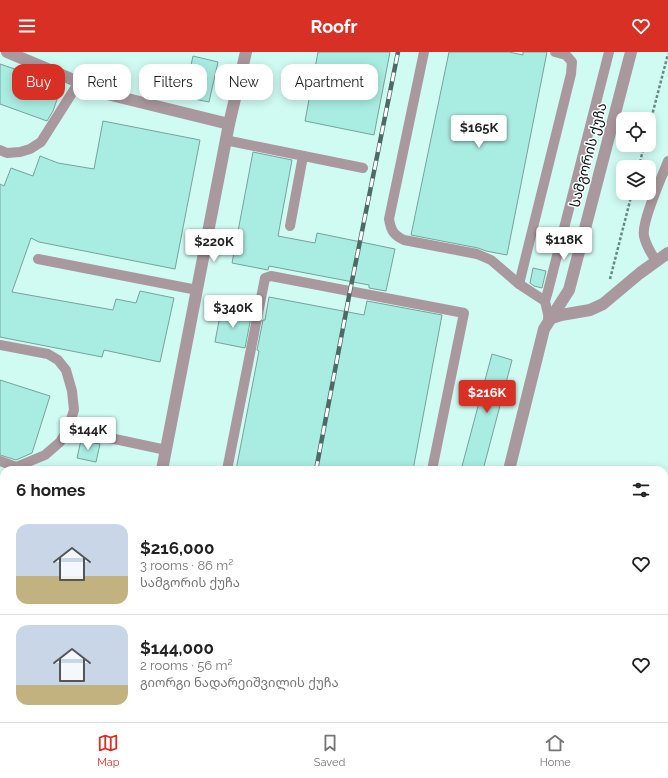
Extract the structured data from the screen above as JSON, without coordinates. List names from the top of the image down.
{
  "streets": {
    "street": ["სამგორის ქუჩა"]
  },
  "page": {
    "header": "Roofr",
    "chip": [
      "Buy",
      "Rent",
      "Filters",
      "New",
      "Apartment"
    ],
    "price": [
      "$165K",
      "$118K",
      "$220K",
      "$340K",
      "$216K",
      "$144K"
    ],
    "heading": "6 homes",
    "list": [
      {
        "name": "$216,000",
        "note": "3 rooms · 86 m² · სამგორის ქუჩა"
      },
      {
        "name": "$144,000",
        "note": "2 rooms · 56 m² · გიორგი ნადარეიშვილის ქუჩა"
      }
    ],
    "tabs": ["Map", "Saved", "Home"]
  }
}
